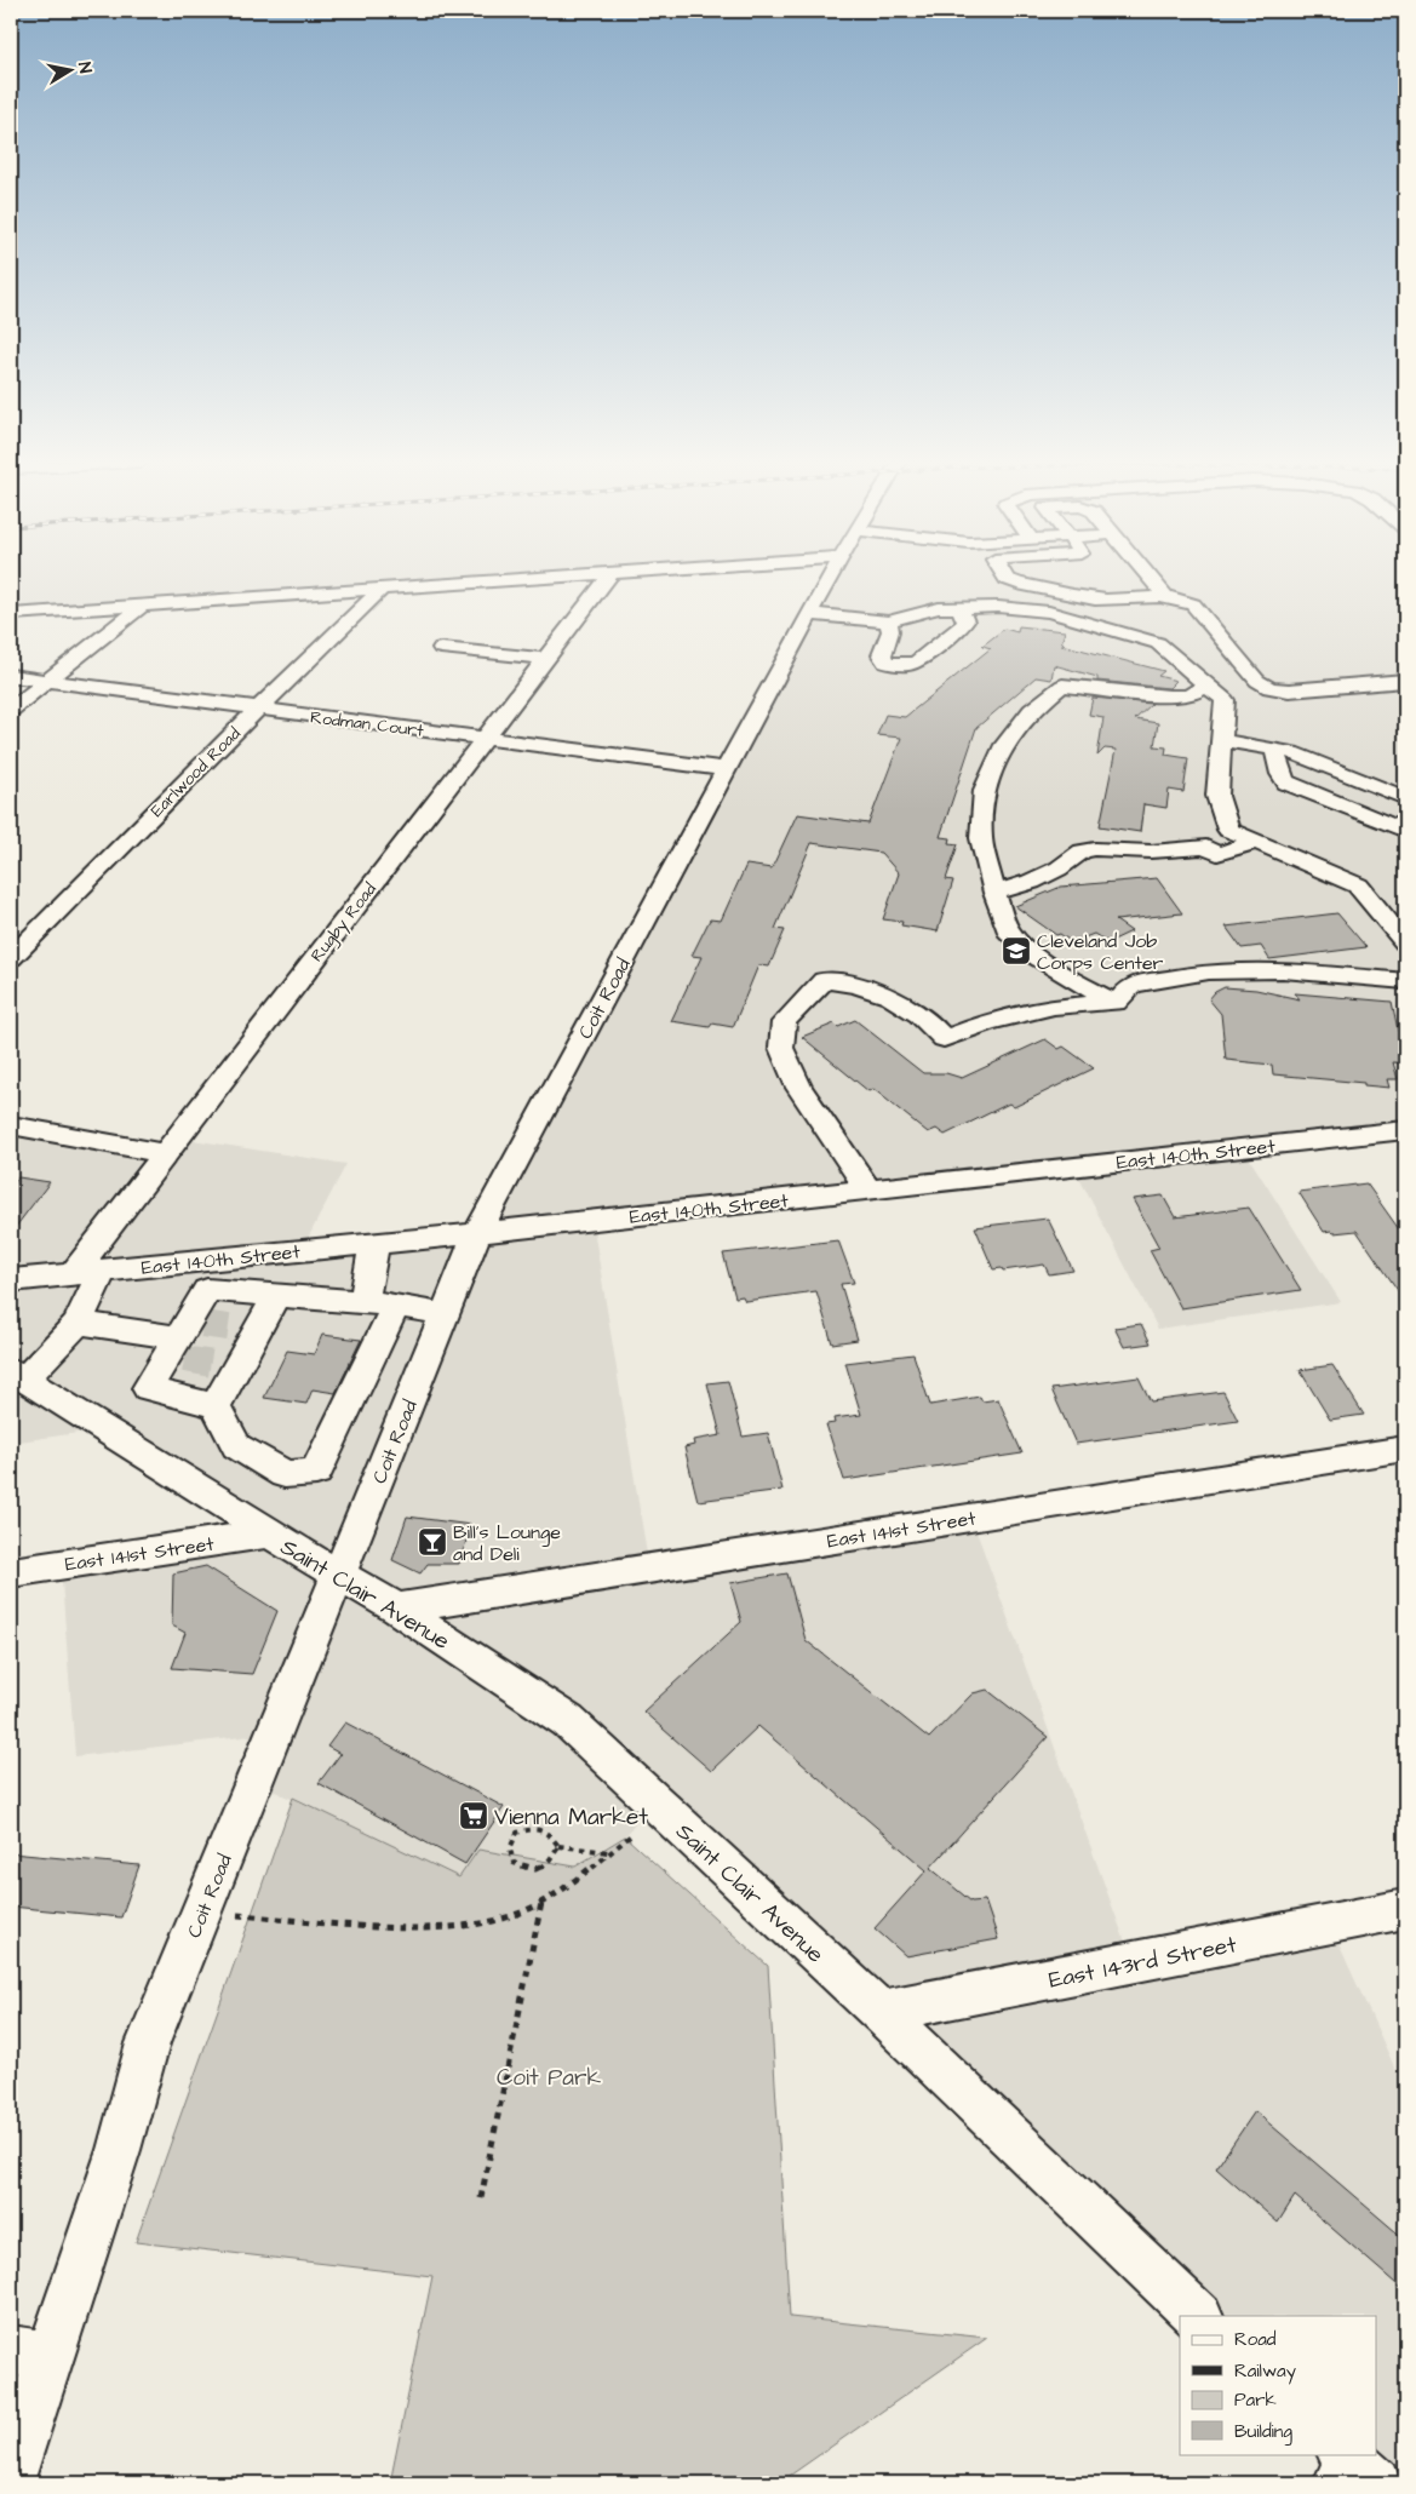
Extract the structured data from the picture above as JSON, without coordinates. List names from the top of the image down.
{
  "streets": {
    "street": [
      "Rodman Court",
      "Earlwood Road",
      "Rugby Road",
      "Coit Road",
      "East 140th Street",
      "East 141st Street",
      "Saint Clair Avenue",
      "East 143rd Street"
    ]
  },
  "crossings": [
    ["Rodman Court", "Earlwood Road"],
    ["Rodman Court", "Rugby Road"],
    ["Rodman Court", "Coit Road"],
    ["Rugby Road", "East 140th Street"],
    ["Rugby Road", "Saint Clair Avenue"],
    ["Coit Road", "East 140th Street"],
    ["Coit Road", "Saint Clair Avenue"],
    ["East 141st Street", "Saint Clair Avenue"],
    ["Saint Clair Avenue", "East 143rd Street"]
  ],
  "parks": ["Coit Park"],
  "places": {
    "school or university": ["Cleveland Job Corps Center"],
    "bar": ["Bill's Lounge and Deli"],
    "supermarket": ["Vienna Market"]
  },
  "legend": [
    "Road",
    "Railway",
    "Park",
    "Building"
  ],
  "north": "right"
}
